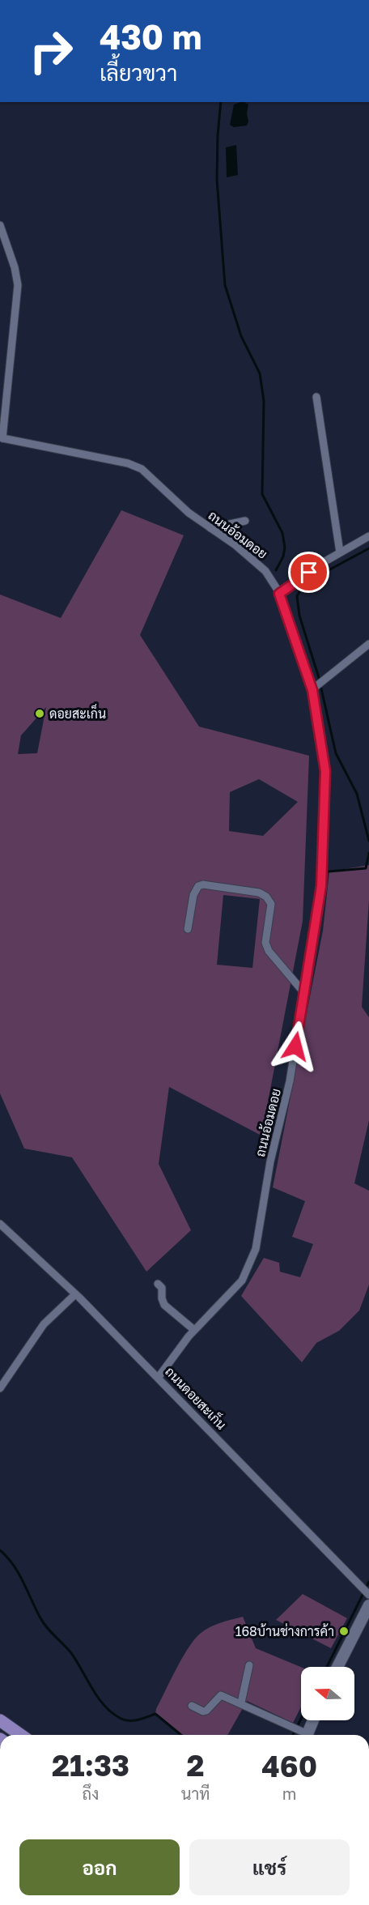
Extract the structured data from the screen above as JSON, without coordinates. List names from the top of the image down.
{
  "streets": {
    "street": ["ถนนอ้อมดอย", "ถนนดอยสะเก็น"]
  },
  "crossings": [
    ["ถนนอ้อมดอย", "ถนนดอยสะเก็น"]
  ],
  "places": ["ดอยสะเก็น", "168บ้านช่างการค้า"],
  "north": "left",
  "page": {
    "turn": ["430 m", "เลี้ยวขวา"],
    "eta": [
      "21:33",
      "ถึง",
      "2",
      "นาที",
      "460",
      "m"
    ],
    "buttons": ["ออก", "แชร์"]
  }
}
